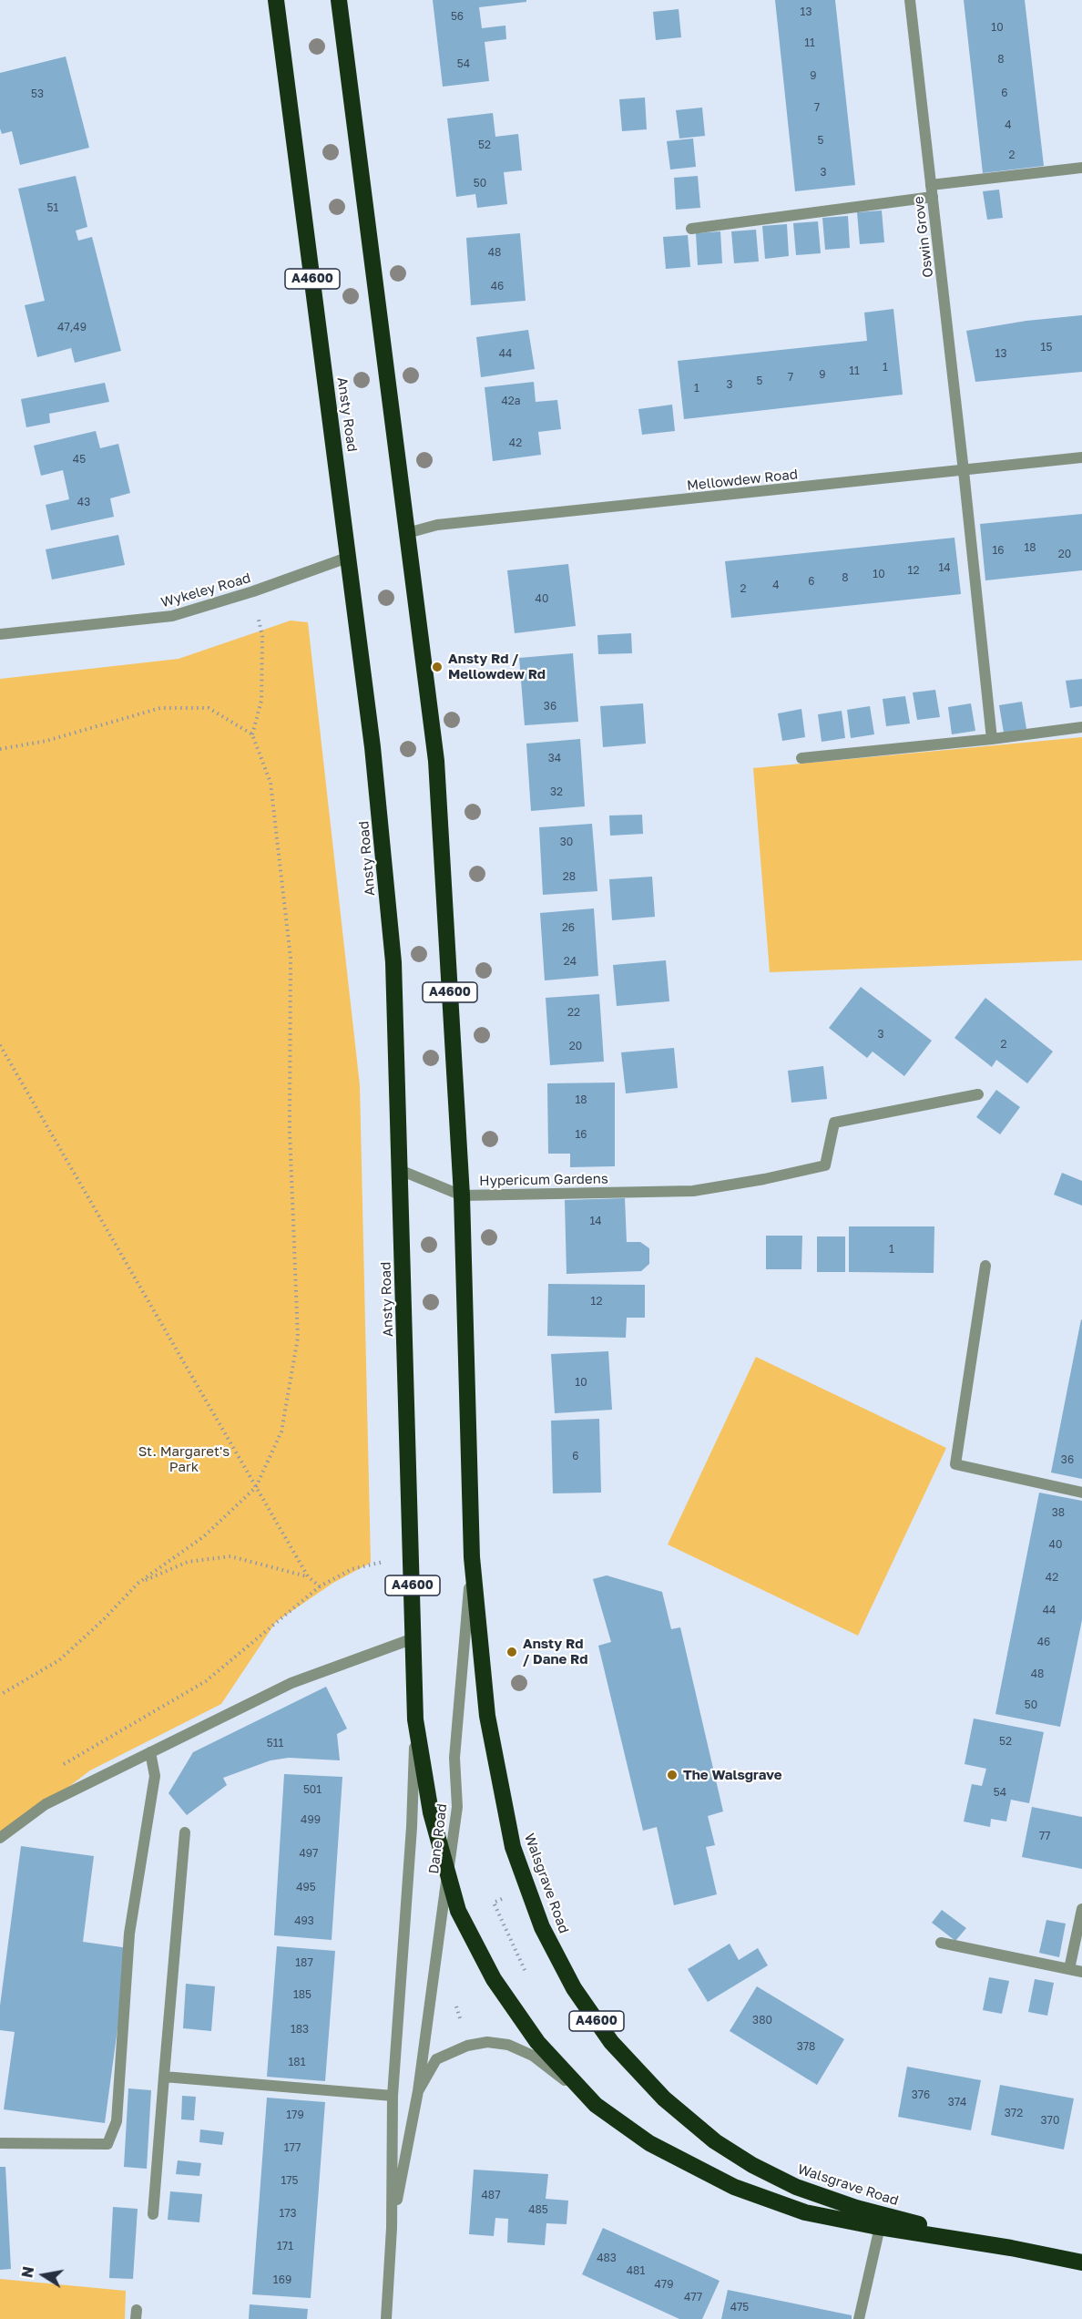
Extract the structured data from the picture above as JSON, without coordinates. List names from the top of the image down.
{
  "streets": {
    "highway": ["A4600", "Ansty Road", "Walsgrave Road"],
    "street": [
      "Oswin Grove",
      "Mellowdew Road",
      "Wykeley Road",
      "Hypericum Gardens",
      "Dane Road"
    ]
  },
  "crossings": [
    ["Oswin Grove", "Mellowdew Road"],
    ["A4600", "Mellowdew Road"],
    ["A4600", "Hypericum Gardens"],
    ["A4600", "Dane Road"],
    ["A4600", "Walsgrave Road"],
    ["Ansty Road", "Wykeley Road"],
    ["Ansty Road", "Hypericum Gardens"],
    ["Ansty Road", "Dane Road"],
    ["Ansty Road", "Walsgrave Road"],
    ["Dane Road", "Walsgrave Road"]
  ],
  "parks": ["St. Margaret's Park"],
  "places": ["Ansty Rd / Mellowdew Rd", "Ansty Rd / Dane Rd", "The Walsgrave"],
  "house_numbers": [
    "13",
    "56",
    "10",
    "11",
    "8",
    "54",
    "9",
    "6",
    "53",
    "7",
    "4",
    "5",
    "52",
    "2",
    "3",
    "50",
    "51",
    "48",
    "46",
    "47,49",
    "15",
    "44",
    "13",
    "1",
    "11",
    "9",
    "7",
    "5",
    "3",
    "1",
    "42a",
    "42",
    "45",
    "43",
    "18",
    "16",
    "20",
    "14",
    "12",
    "10",
    "8",
    "6",
    "4",
    "2",
    "40",
    "36",
    "34",
    "32",
    "30",
    "28",
    "26",
    "24",
    "22",
    "3",
    "2",
    "20",
    "18",
    "16",
    "14",
    "1",
    "12",
    "10",
    "6",
    "36",
    "38",
    "40",
    "42",
    "44",
    "46",
    "48",
    "50",
    "52",
    "511",
    "501",
    "54",
    "499",
    "77",
    "497",
    "495",
    "493",
    "187",
    "185",
    "380",
    "183",
    "378",
    "181",
    "376",
    "374",
    "372",
    "179",
    "370",
    "177",
    "175",
    "487",
    "485",
    "173",
    "171",
    "483",
    "481",
    "169",
    "479",
    "477",
    "475"
  ],
  "north": "left"
}
